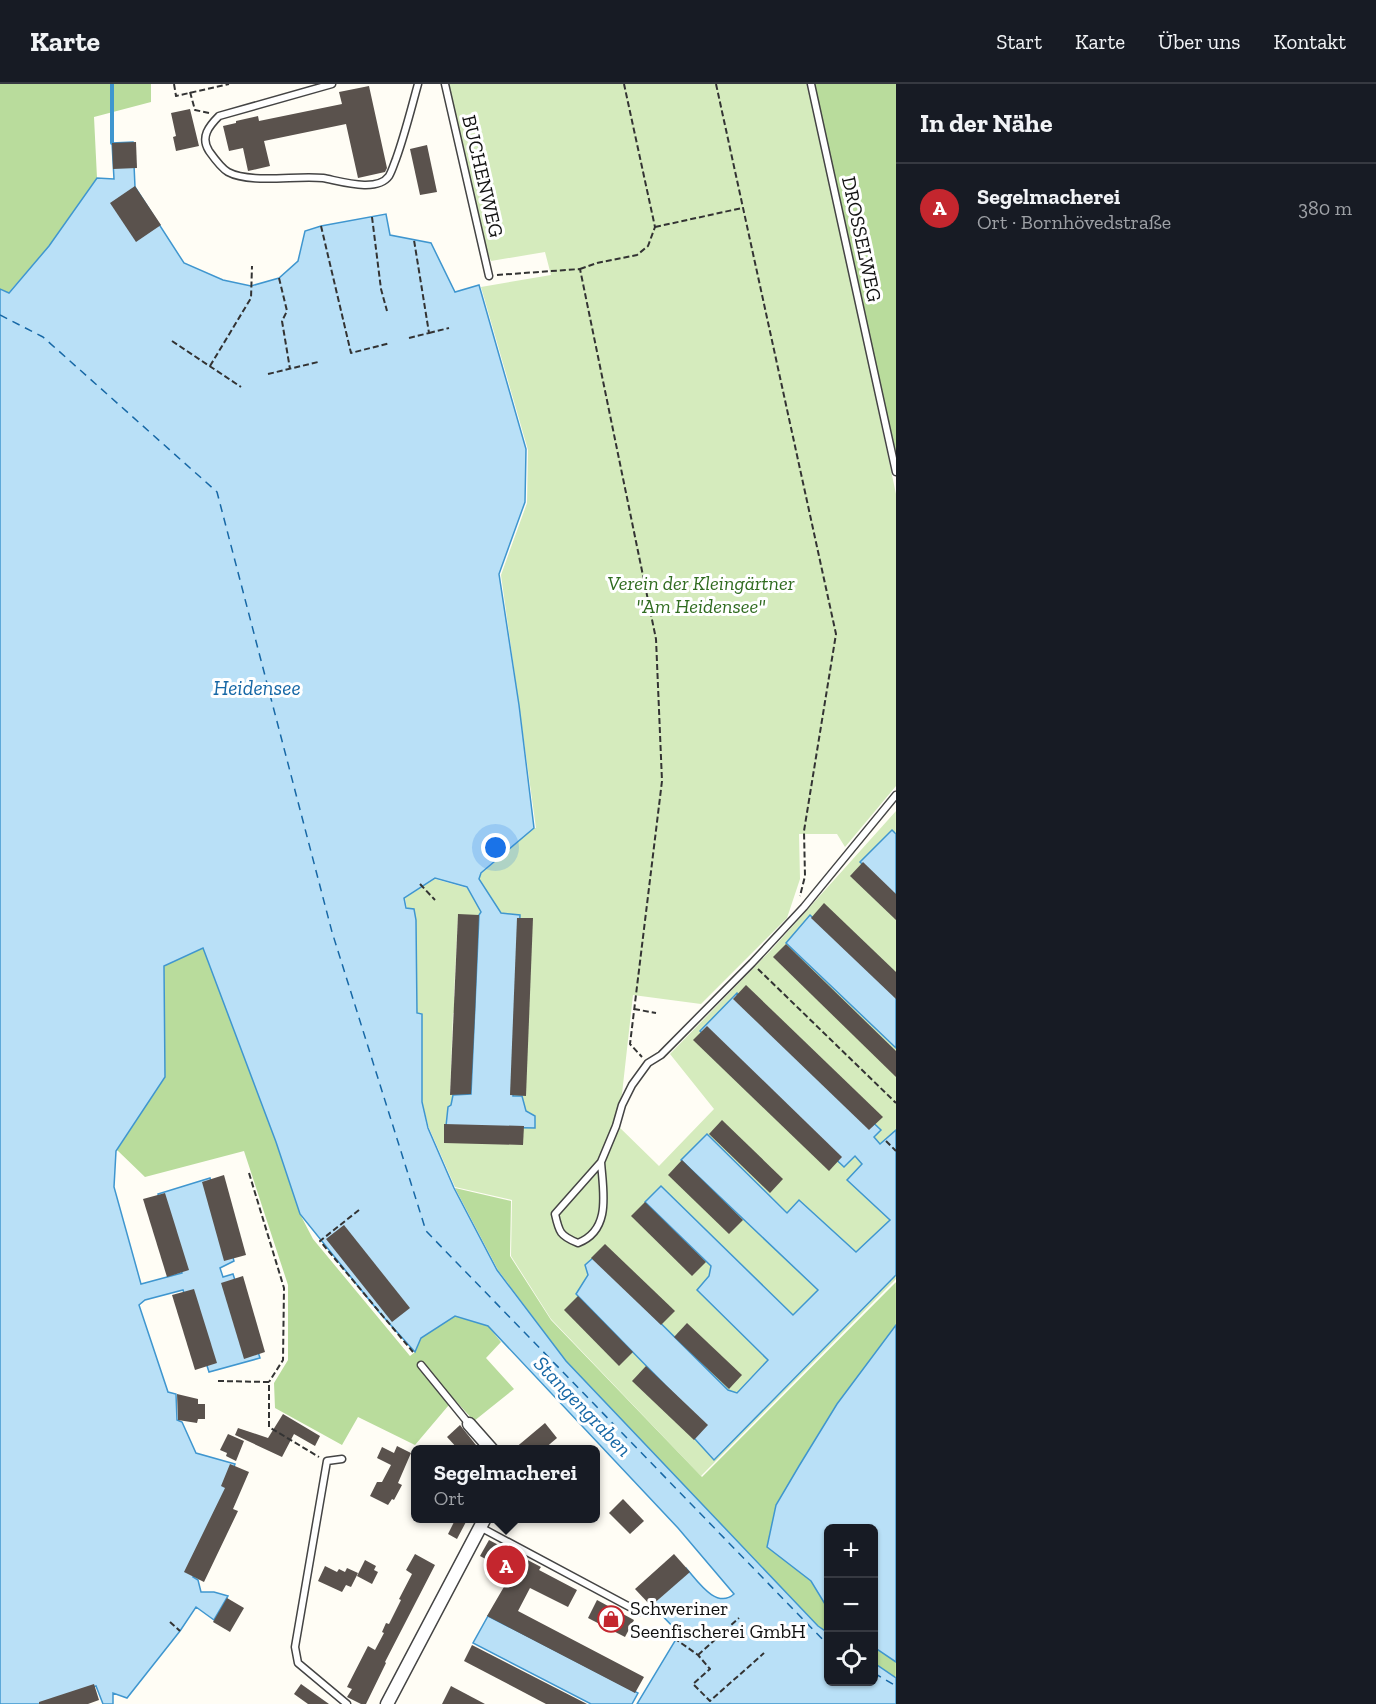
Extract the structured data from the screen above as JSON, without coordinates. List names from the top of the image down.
{
  "streets": {
    "lane": ["BUCHENWEG", "DROSSELWEG"]
  },
  "water": ["Heidensee", "Stangengraben"],
  "parks": ["Verein der Kleingärtner \"Am Heidensee\""],
  "places": {
    "shop": ["Schweriner Seenfischerei GmbH"]
  },
  "page": {
    "header": "Karte",
    "nav": [
      "Start",
      "Karte",
      "Über uns",
      "Kontakt"
    ],
    "heading": "In der Nähe",
    "list": [
      {
        "mark": "A",
        "name": "Segelmacherei",
        "note": "Ort · Bornhövedstraße",
        "value": "380 m"
      }
    ],
    "popup": ["Segelmacherei", "Ort"],
    "map_buttons": ["+", "−"],
    "pins": "A"
  }
}
